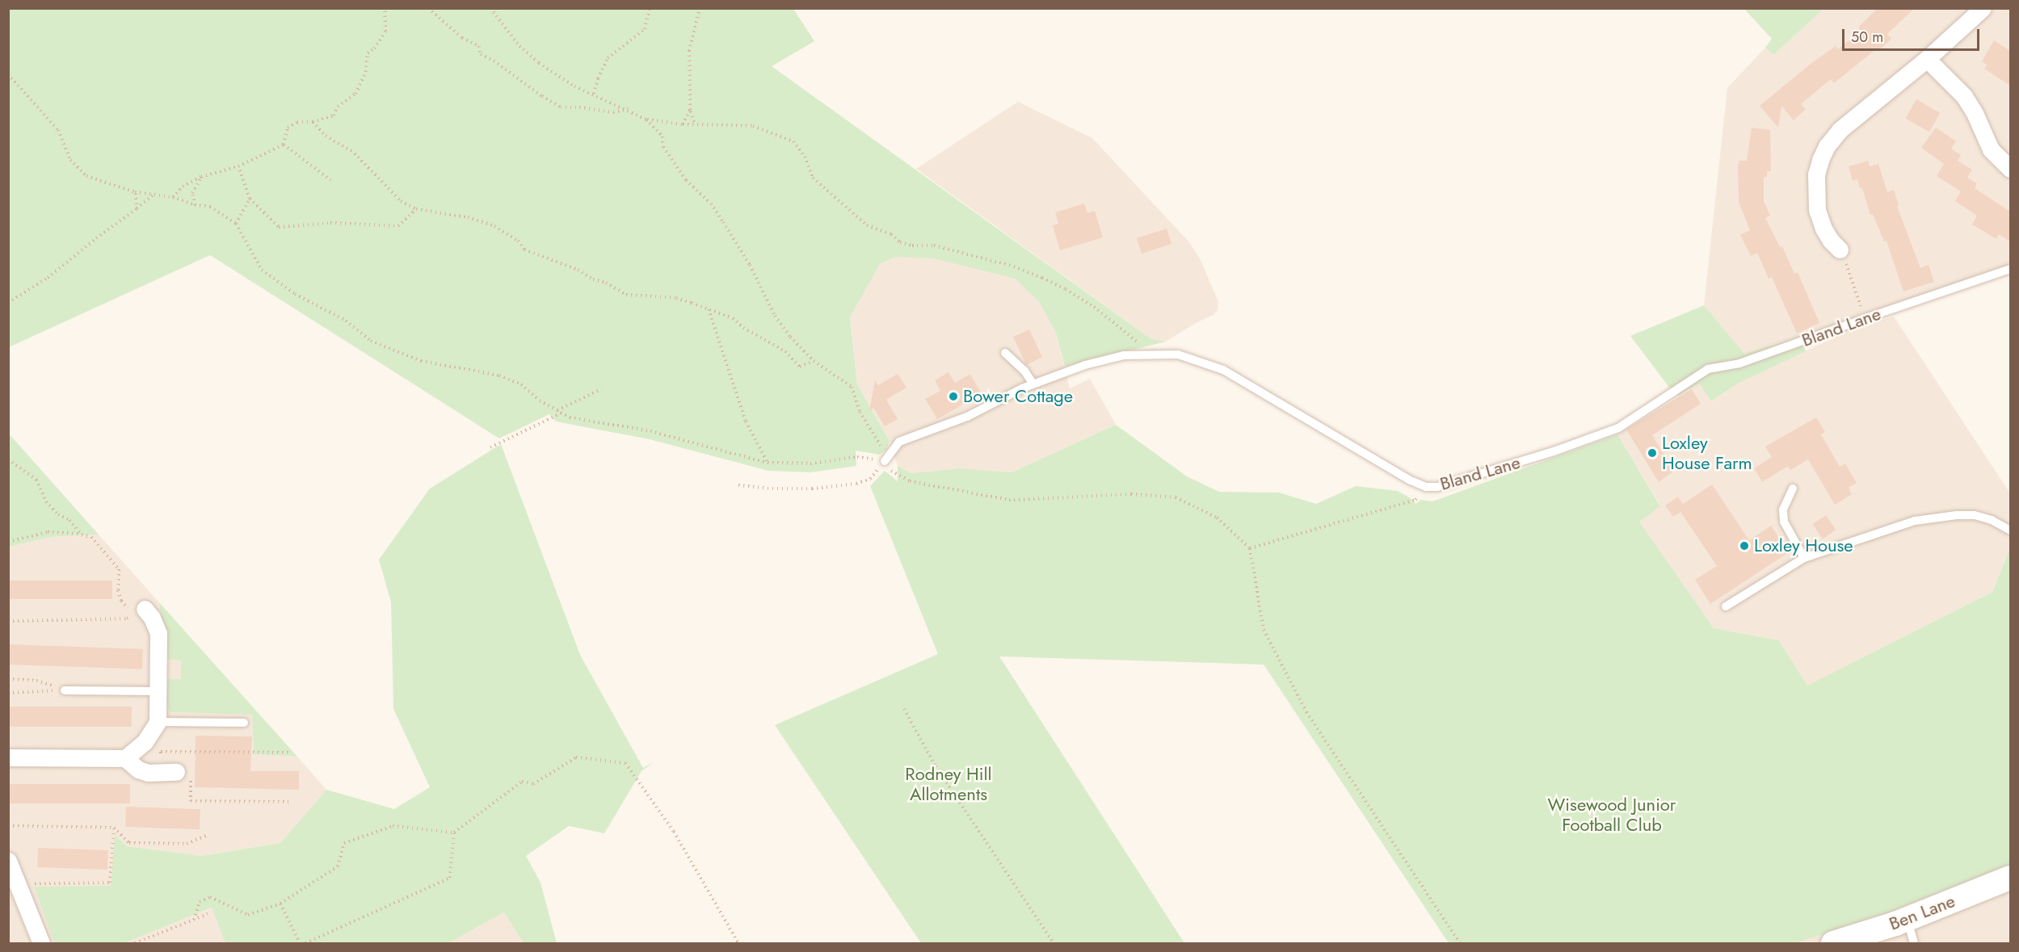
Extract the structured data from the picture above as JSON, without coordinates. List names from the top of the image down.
{
  "streets": {
    "street": ["Ben Lane"],
    "lane": ["Bland Lane"]
  },
  "parks": ["Rodney Hill Allotments", "Wisewood Junior Football Club"],
  "places": ["Bower Cottage", "Loxley House Farm", "Loxley House"],
  "scale_bar": "50 m"
}
